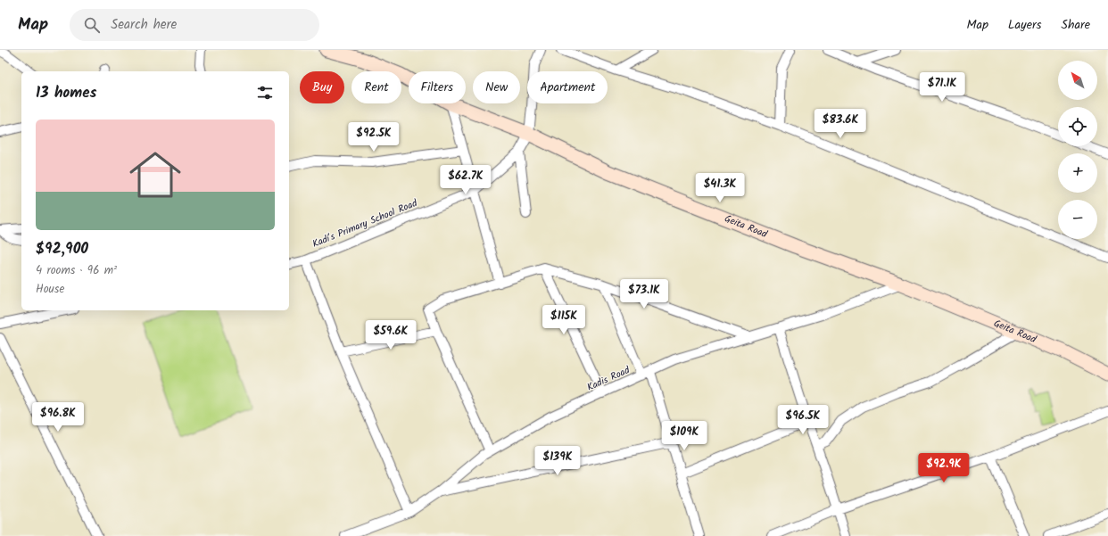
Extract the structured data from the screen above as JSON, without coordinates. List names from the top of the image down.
{
  "streets": {
    "main road": ["Geita Road"],
    "street": ["Kadi's Primary School Road", "Kadis Road"]
  },
  "crossings": [
    ["Kadi's Primary School Road", "Geita Road"],
    ["Geita Road", "Kadis Road"]
  ],
  "north": "top left",
  "page": {
    "header": "Map",
    "search": "Search here",
    "nav": ["Map", "Layers", "Share"],
    "map_buttons": ["+", "−"],
    "chip": [
      "Buy",
      "Rent",
      "Filters",
      "New",
      "Apartment"
    ],
    "heading": "13 homes",
    "price": [
      "$71.1K",
      "$83.6K",
      "$92.5K",
      "$62.7K",
      "$41.3K",
      "$73.1K",
      "$115K",
      "$59.6K",
      "$96.8K",
      "$96.5K",
      "$109K",
      "$139K",
      "$92.9K"
    ],
    "list": [
      {
        "name": "$92,900",
        "note": "4 rooms · 96 m² · House"
      }
    ]
  }
}
